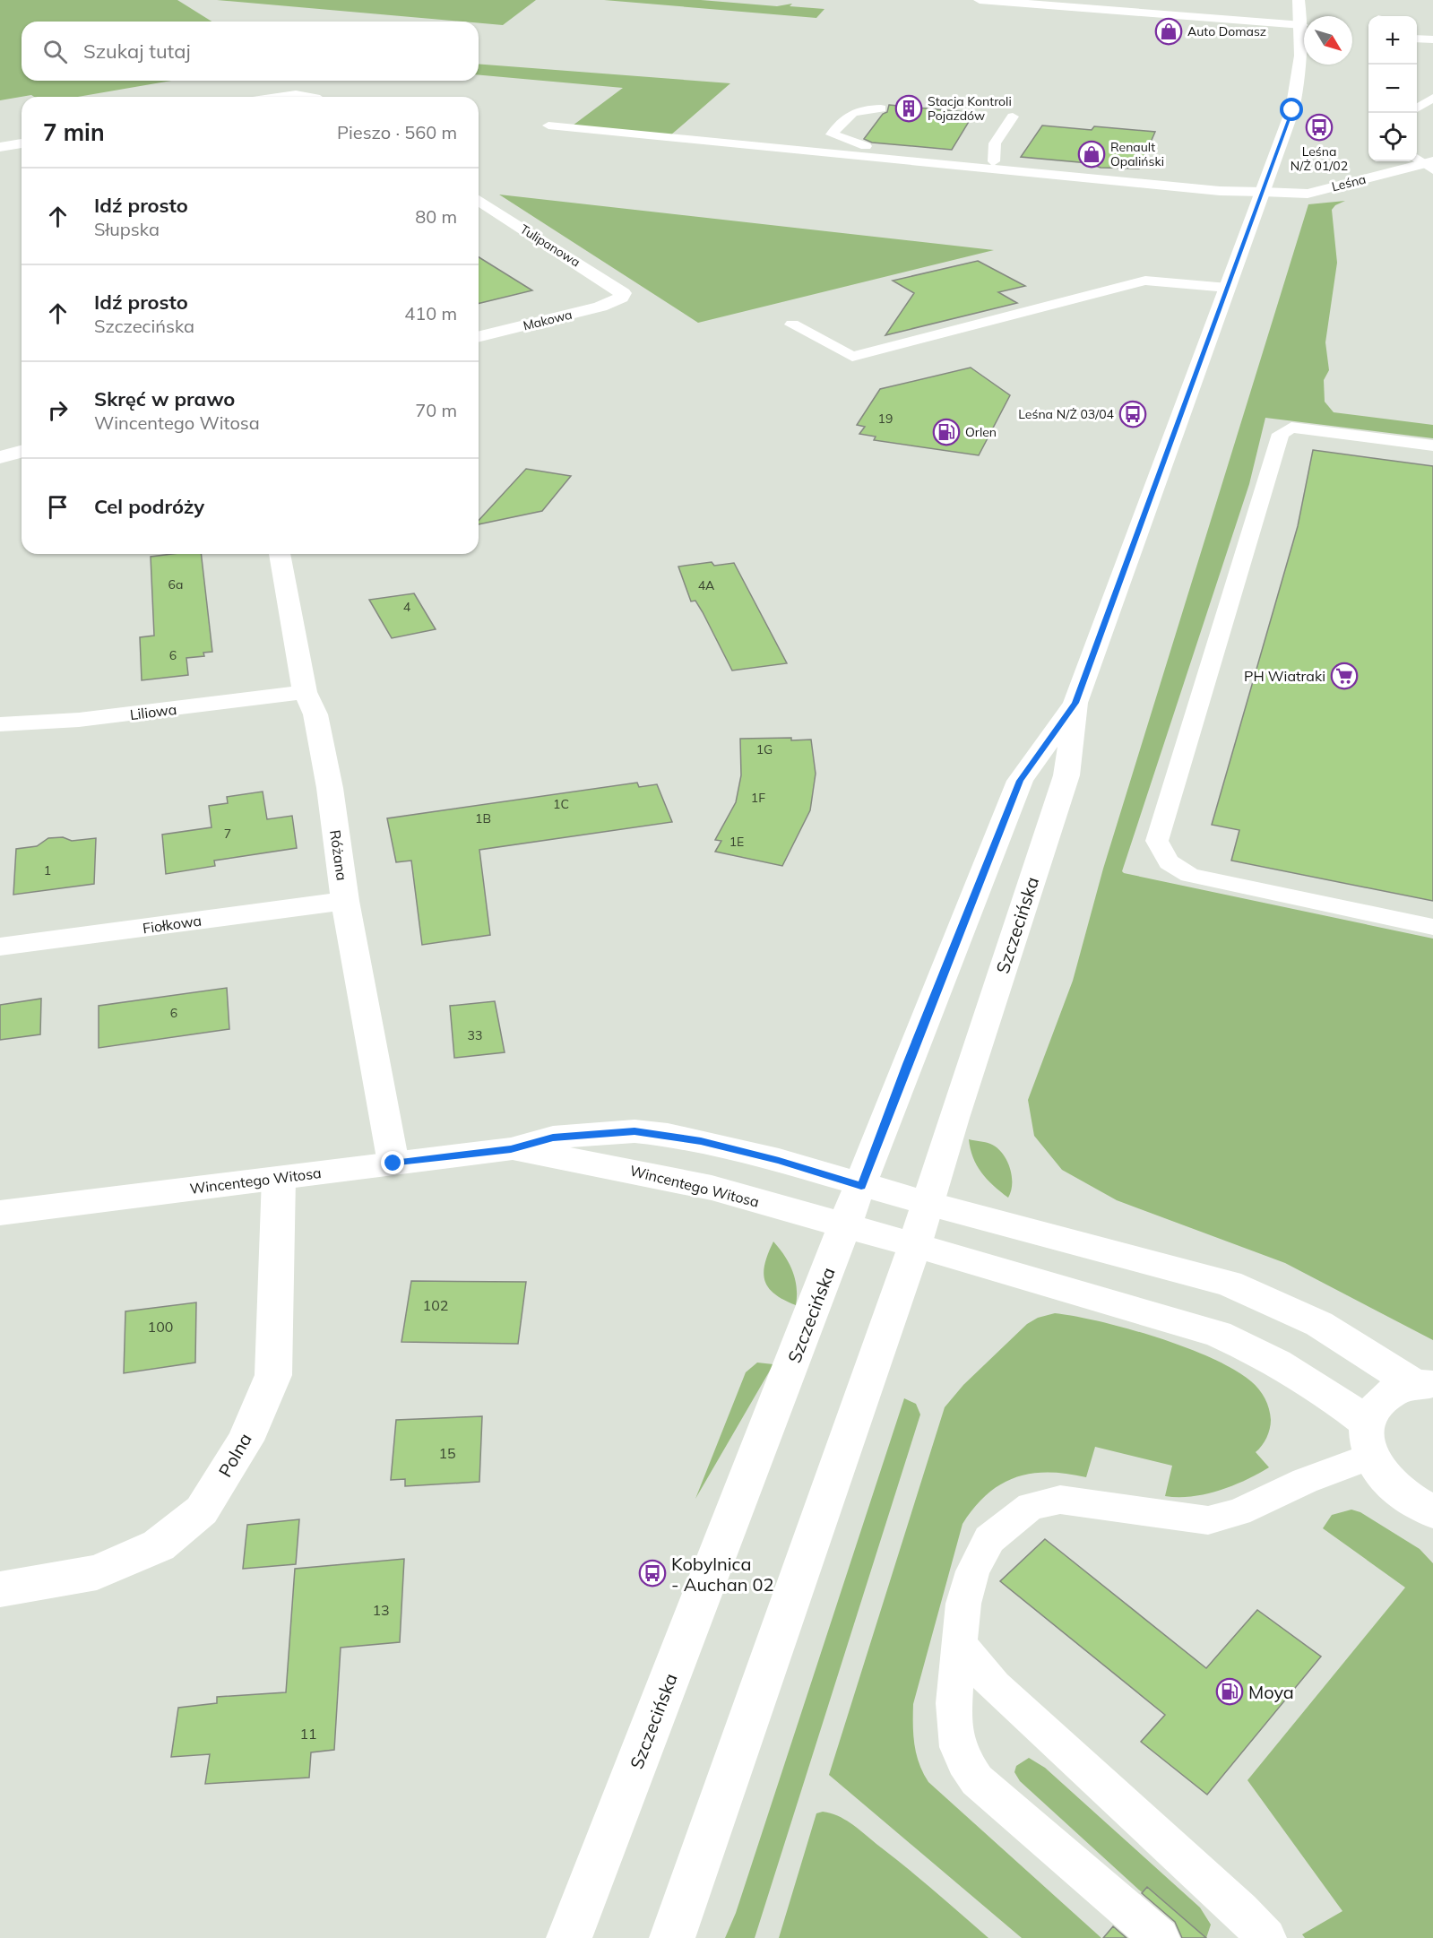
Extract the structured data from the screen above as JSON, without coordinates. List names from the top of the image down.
{
  "streets": {
    "street": [
      "Leśna",
      "Tulipanowa",
      "Makowa",
      "Liliowa",
      "Różana",
      "Fiołkowa",
      "Szczecińska",
      "Wincentego Witosa",
      "Polna"
    ]
  },
  "crossings": [
    ["Leśna", "Szczecińska"],
    ["Tulipanowa", "Makowa"],
    ["Liliowa", "Różana"],
    ["Różana", "Fiołkowa"],
    ["Różana", "Wincentego Witosa"],
    ["Szczecińska", "Wincentego Witosa"],
    ["Wincentego Witosa", "Polna"]
  ],
  "places": {
    "shop": ["Auto Domasz", "Renault Opaliński"],
    "building": ["Stacja Kontroli Pojazdów"],
    "bus stop": ["Leśna N/Ż 01/02", "Leśna N/Ż 03/04", "Kobylnica - Auchan 02"],
    "fuel station": ["Orlen", "Moya"],
    "supermarket": ["PH Wiatraki"]
  },
  "house_numbers": [
    "19",
    "6a",
    "4A",
    "4",
    "6",
    "1G",
    "1F",
    "1C",
    "1B",
    "7",
    "1E",
    "1",
    "6",
    "33",
    "102",
    "100",
    "15",
    "13",
    "11"
  ],
  "north": "bottom right",
  "page": {
    "map_buttons": ["+", "−"],
    "search": "Szukaj tutaj",
    "heading": ["7 min", "Pieszo · 560 m"],
    "list": [
      ["Idź prosto", "Słupska", "80 m"],
      ["Idź prosto", "Szczecińska", "410 m"],
      ["Skręć w prawo", "Wincentego Witosa", "70 m"],
      "Cel podróży"
    ]
  }
}
